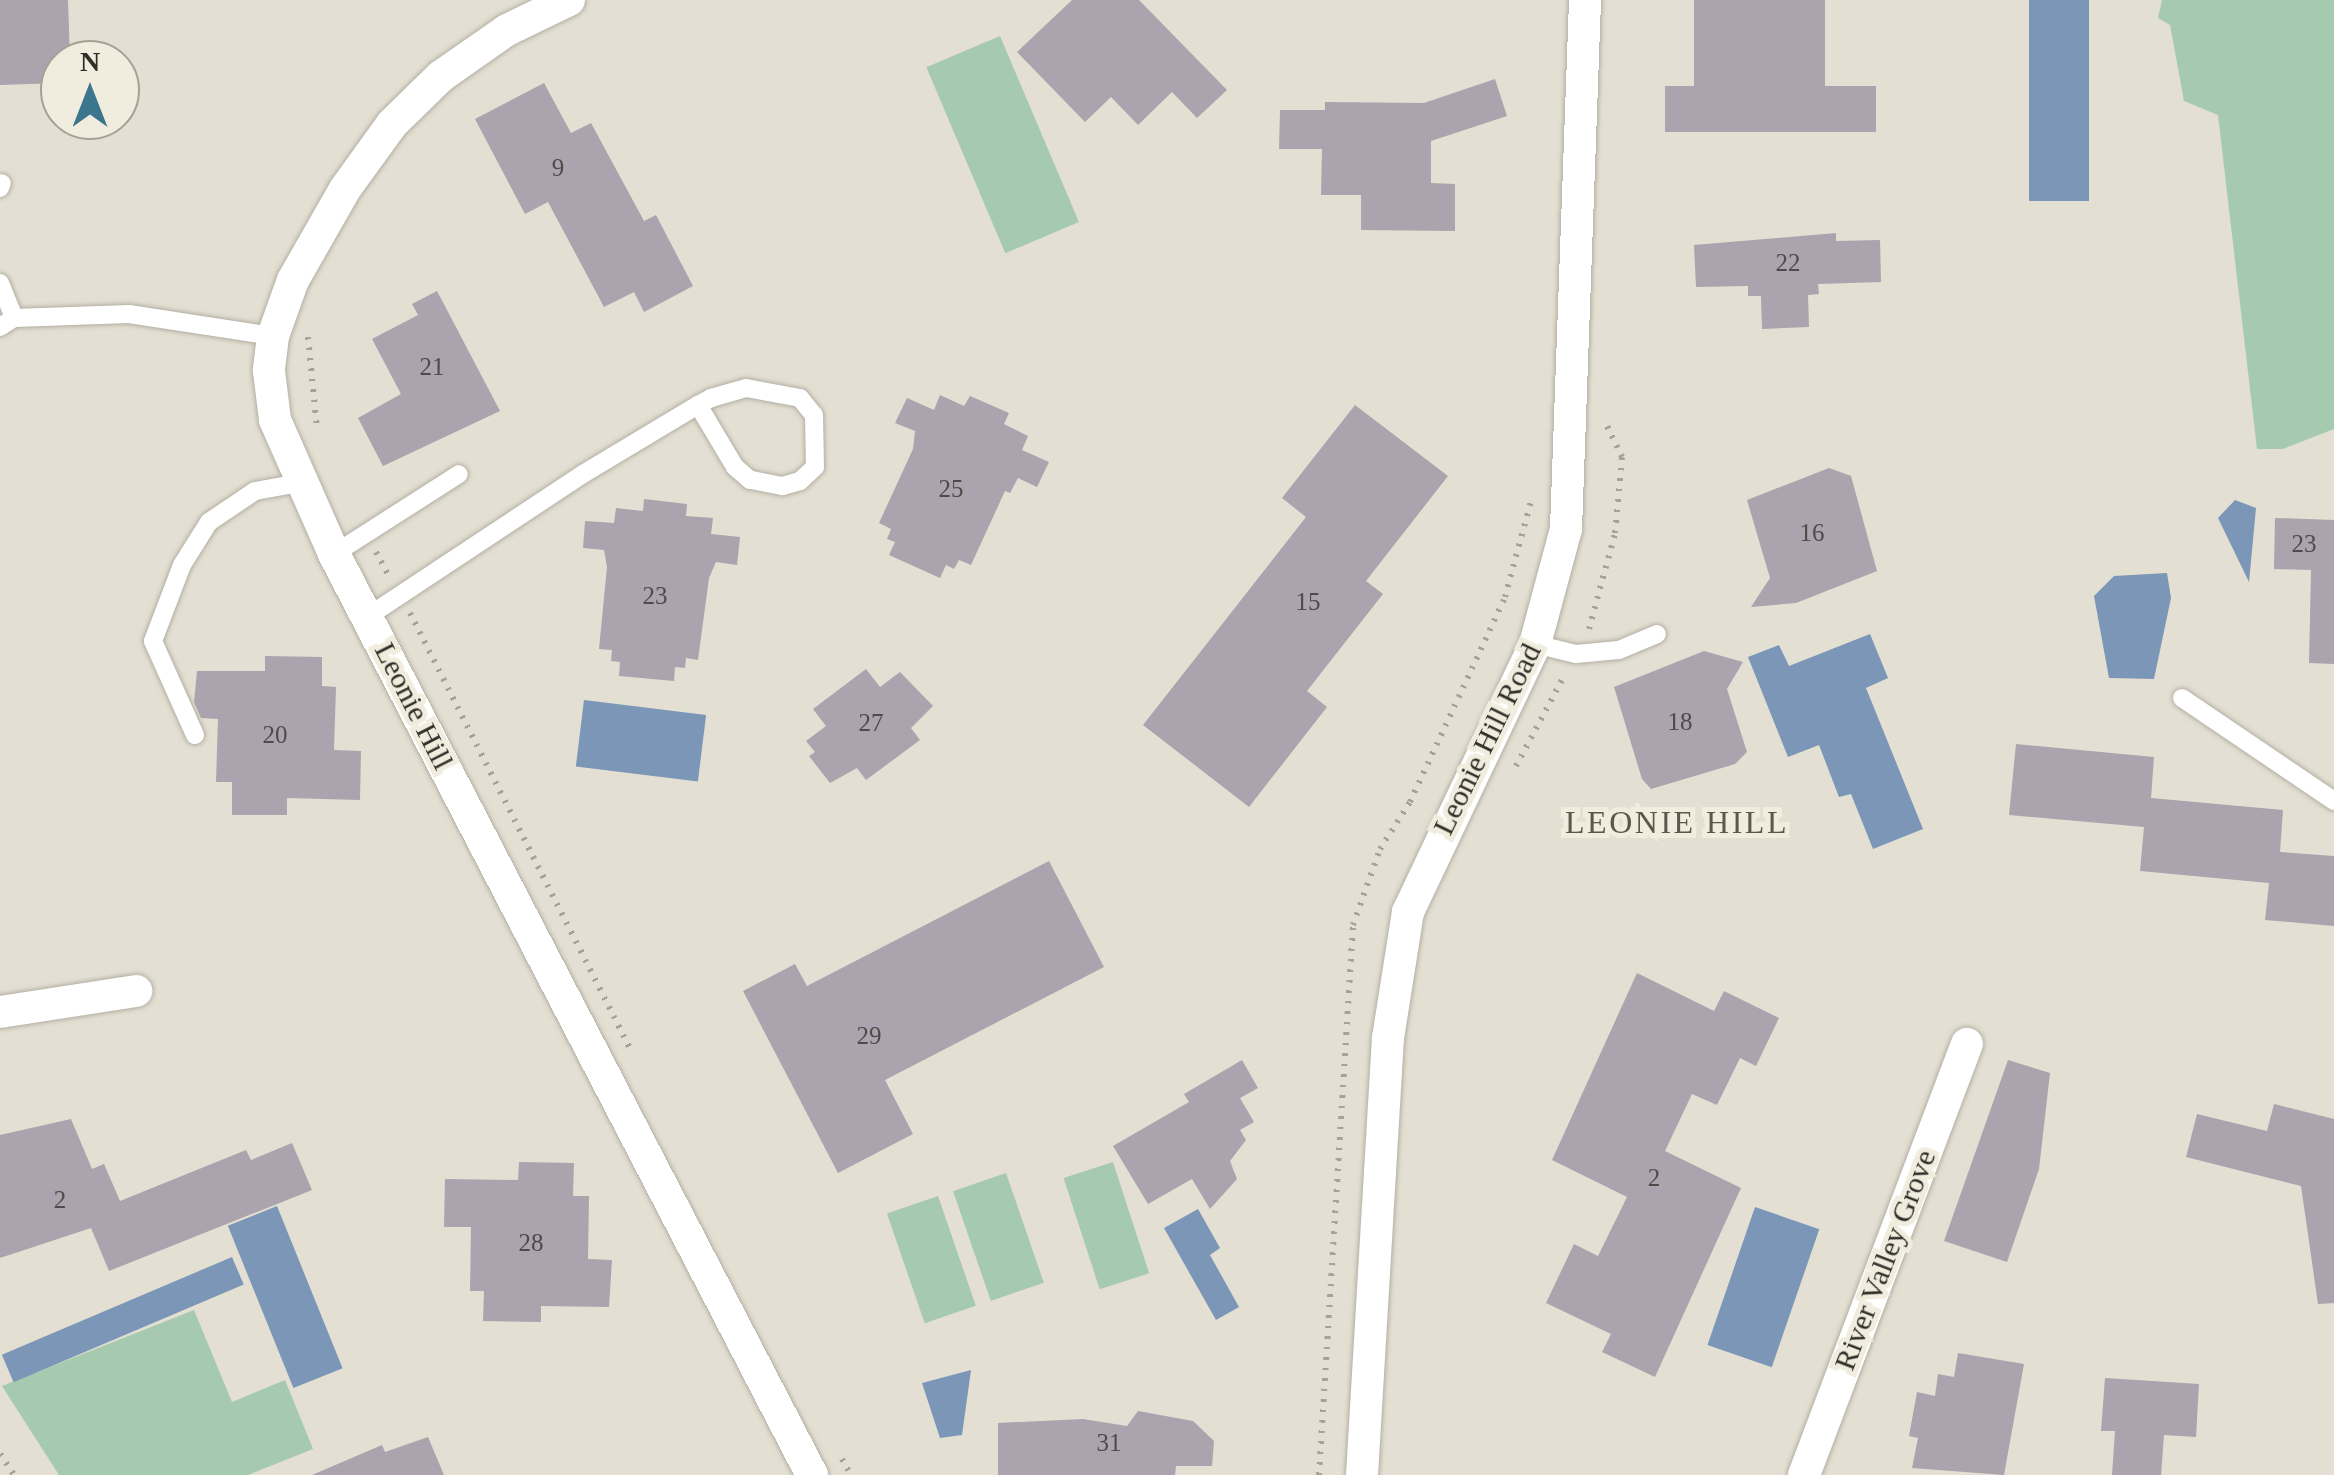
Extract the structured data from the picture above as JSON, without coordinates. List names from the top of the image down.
{
  "streets": {
    "street": ["Leonie Hill", "Leonie Hill Road", "River Valley Grove"]
  },
  "districts": ["LEONIE HILL"],
  "house_numbers": [
    "9",
    "22",
    "21",
    "25",
    "16",
    "23",
    "23",
    "15",
    "18",
    "27",
    "20",
    "29",
    "2",
    "2",
    "28",
    "31"
  ],
  "north": "top"
}
